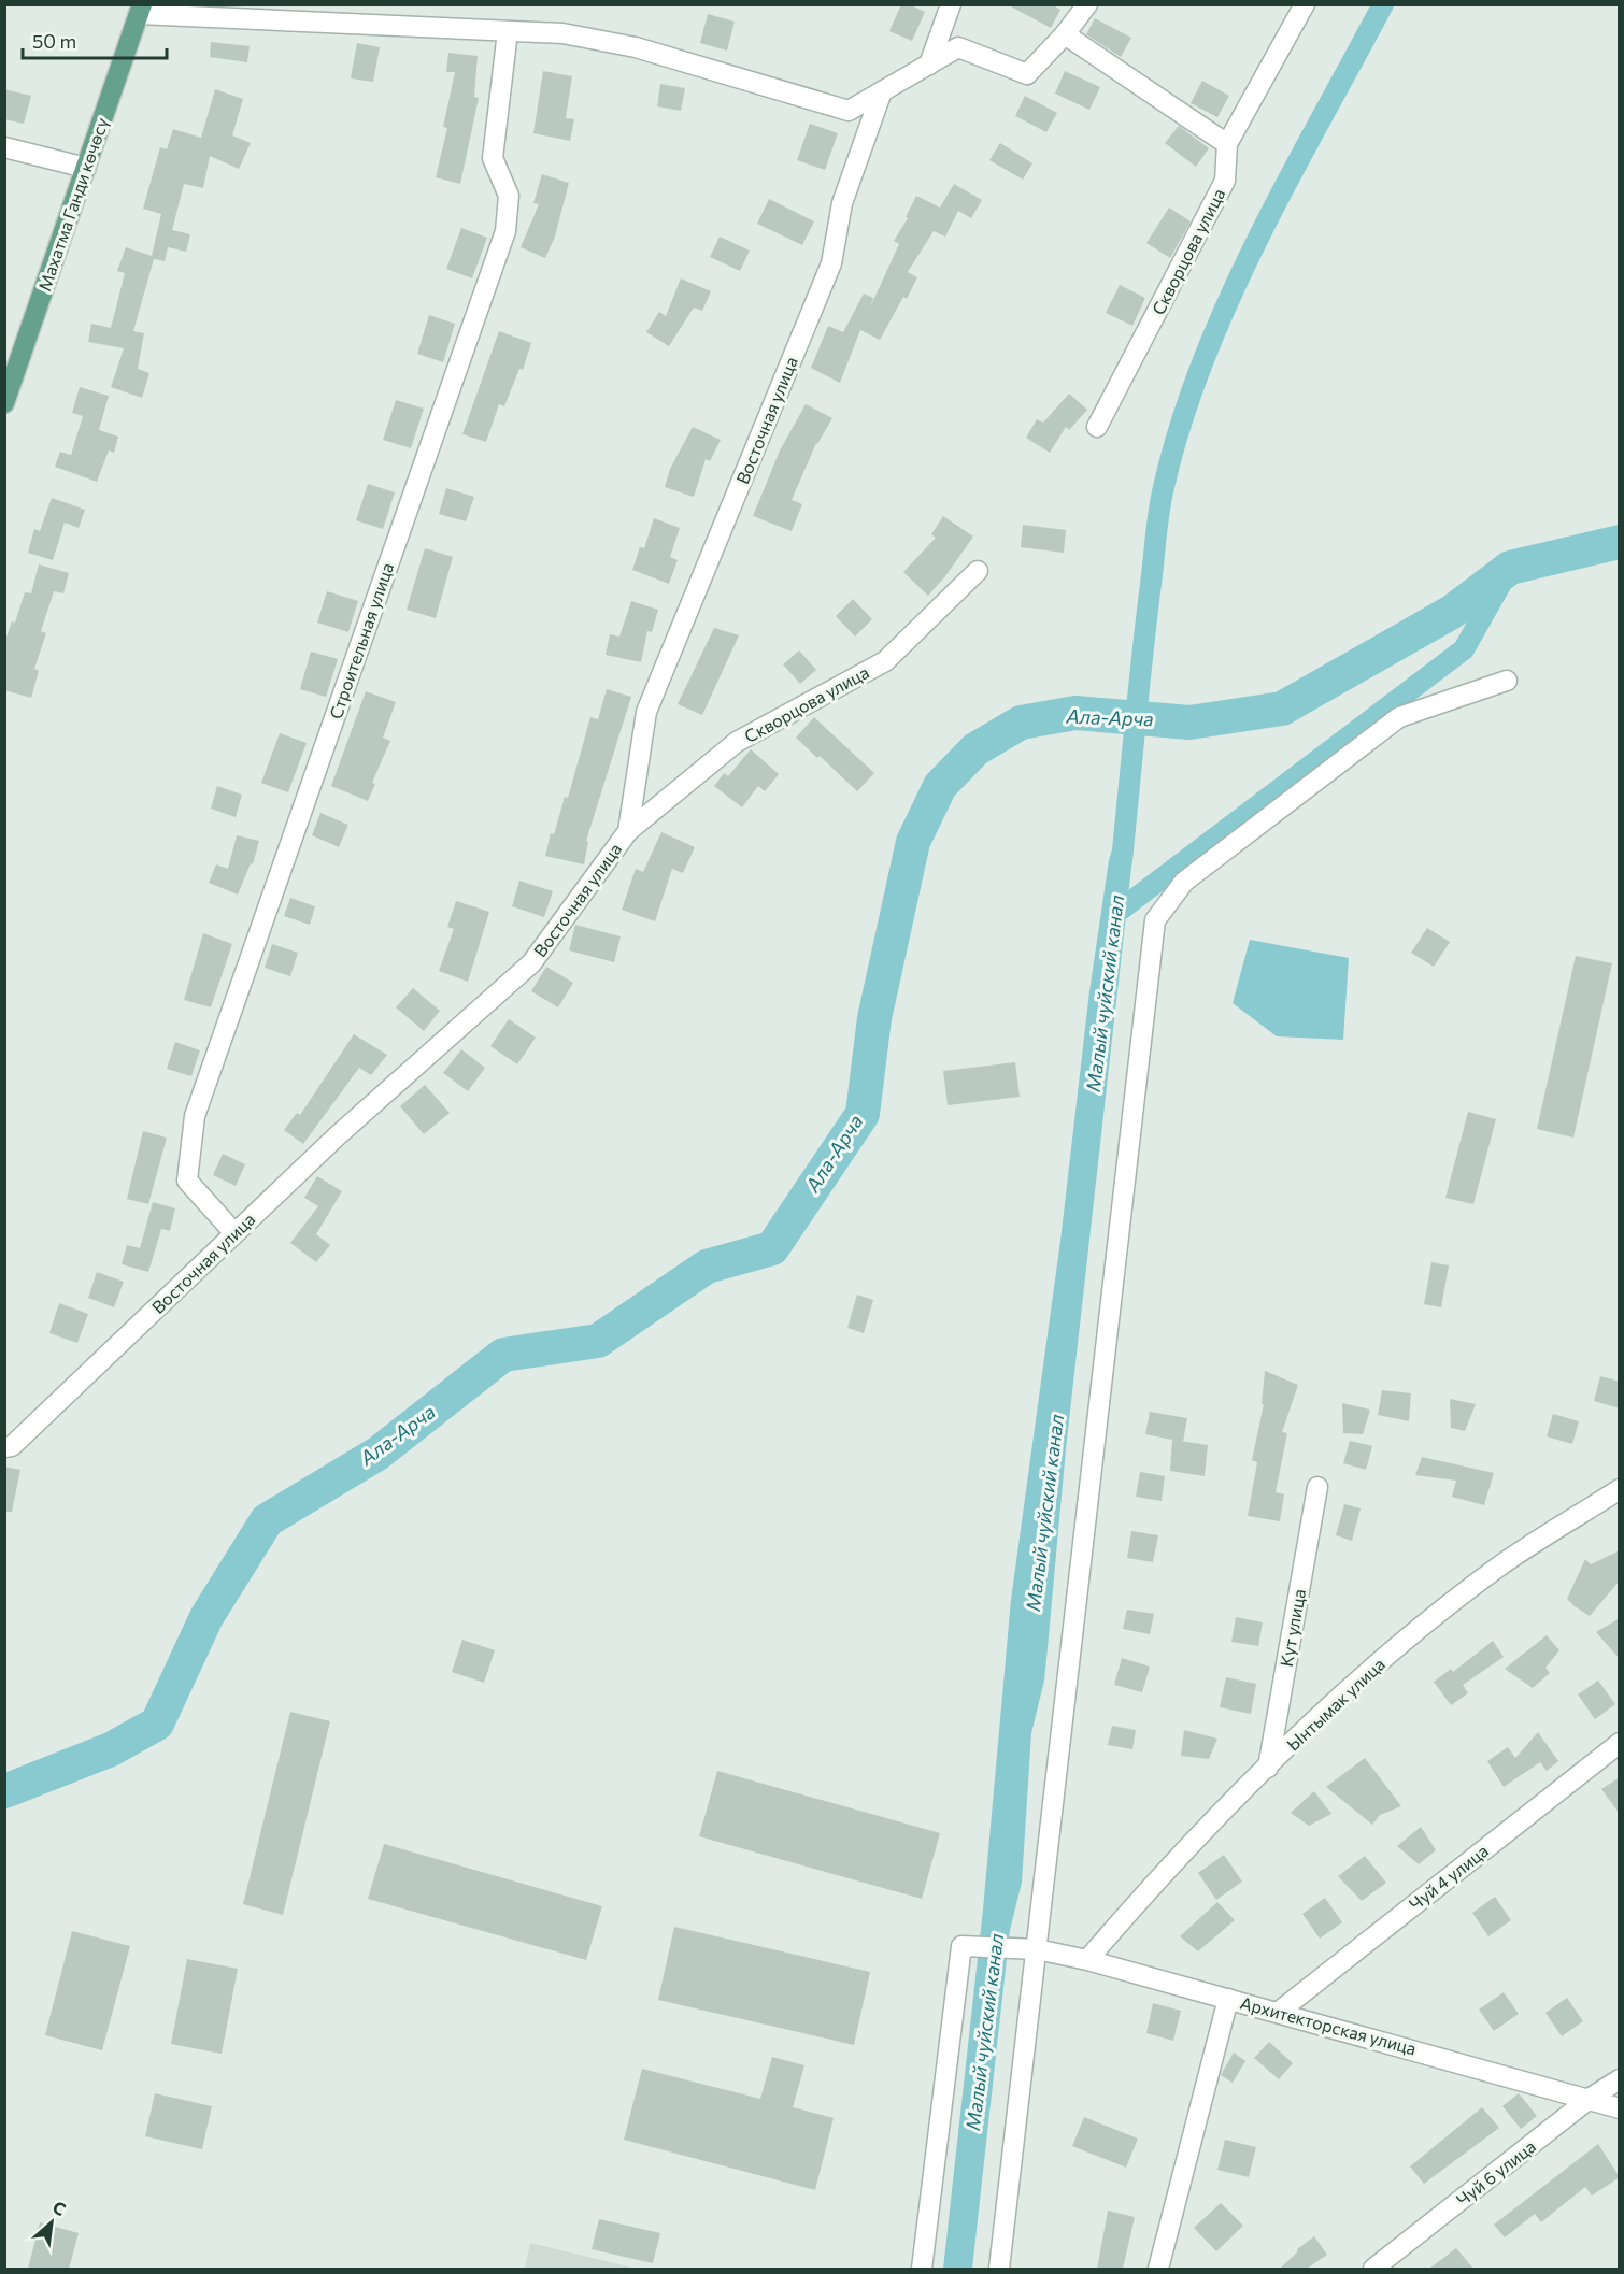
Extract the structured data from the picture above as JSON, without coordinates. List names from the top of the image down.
{
  "streets": {
    "main road": ["Махатма Ганди көчөсү"],
    "street": [
      "Скворцова улица",
      "Восточная улица",
      "Строительная улица",
      "Кут улица",
      "Ынтымак улица",
      "Чуй 4 улица",
      "Архитекторская улица",
      "Чуй 6 улица"
    ]
  },
  "crossings": [
    ["Скворцова улица", "Восточная улица"],
    ["Восточная улица", "Строительная улица"],
    ["Кут улица", "Ынтымак улица"],
    ["Ынтымак улица", "Архитекторская улица"],
    ["Чуй 4 улица", "Архитекторская улица"],
    ["Архитекторская улица", "Чуй 6 улица"]
  ],
  "water": ["Ала-Арча", "Малый чуйский канал"],
  "scale_bar": "50 m",
  "north": "top right"
}
